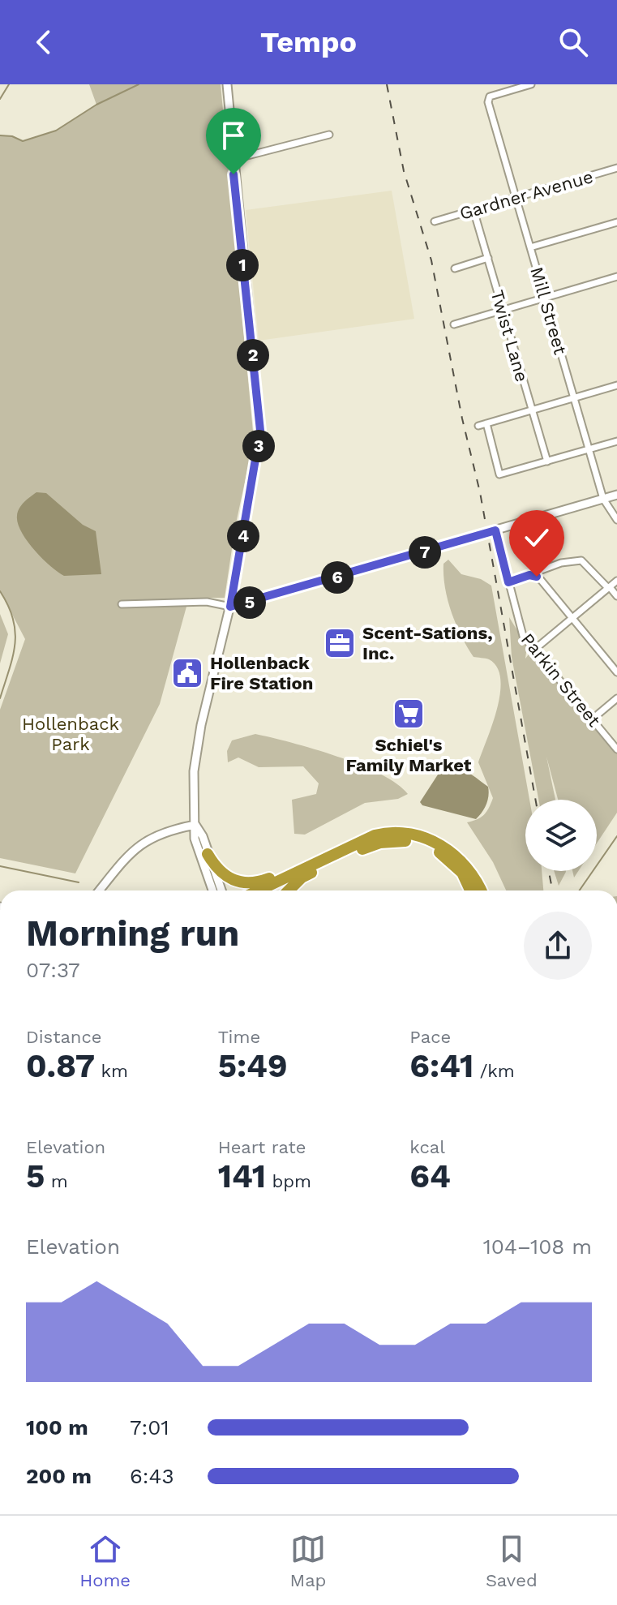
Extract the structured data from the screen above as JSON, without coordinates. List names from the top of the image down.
{
  "streets": {
    "street": [
      "Gardner Avenue",
      "Mill Street",
      "Twist Lane",
      "Parkin Street"
    ]
  },
  "crossings": [
    ["Gardner Avenue", "Mill Street"],
    ["Gardner Avenue", "Twist Lane"]
  ],
  "parks": ["Hollenback Park"],
  "places": {
    "office": ["Scent-Sations, Inc."],
    "public building": ["Hollenback Fire Station"],
    "supermarket": ["Schiel's Family Market"]
  },
  "page": {
    "header": "Tempo",
    "pins": [
      "1",
      "2",
      "3",
      "4",
      "7",
      "6",
      "5"
    ],
    "heading": ["Morning run", "07:37"],
    "stats": [
      ["Distance", "0.87 km"],
      ["Time", "5:49"],
      ["Pace", "6:41 /km"],
      ["Elevation", "5 m"],
      ["Heart rate", "141 bpm"],
      ["kcal", "64"]
    ],
    "chart": ["Elevation", "104–108 m"],
    "list": [
      {
        "name": "100 m",
        "note": "7:01"
      },
      {
        "name": "200 m",
        "note": "6:43"
      }
    ],
    "tabs": ["Home", "Map", "Saved"]
  }
}
